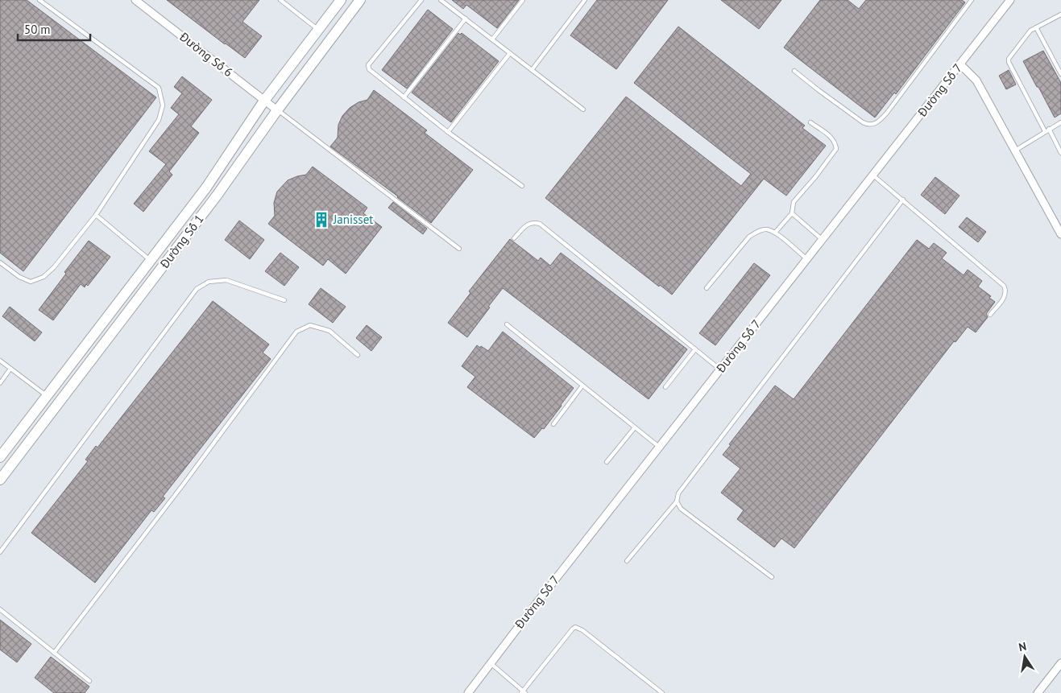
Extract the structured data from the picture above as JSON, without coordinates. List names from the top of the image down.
{
  "streets": {
    "street": ["Đường Số 6", "Đường Số 7", "Đường Số 1"]
  },
  "crossings": [
    ["Đường Số 6", "Đường Số 1"]
  ],
  "places": {
    "building": ["Janisset"]
  },
  "scale_bar": "50 m",
  "north": "top"
}
